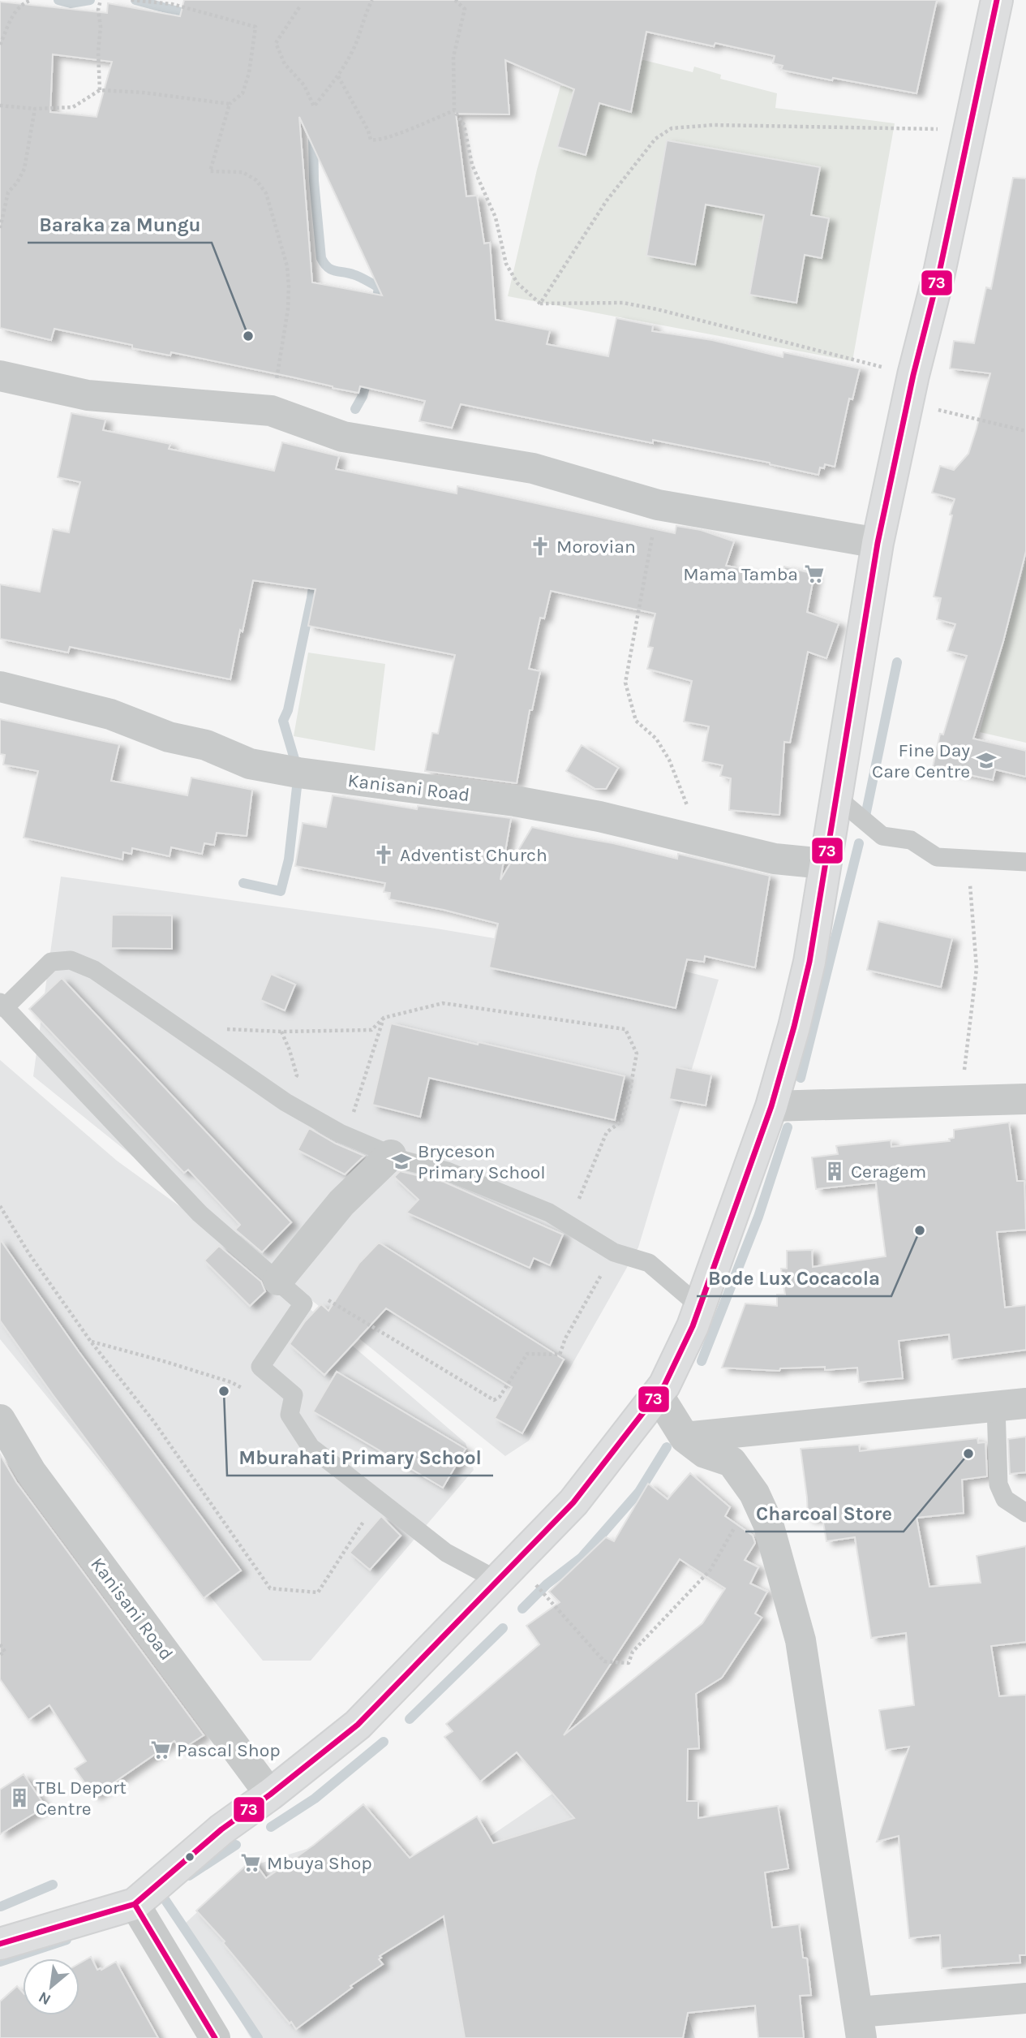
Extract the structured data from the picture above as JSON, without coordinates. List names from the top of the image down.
{
  "streets": {
    "street": ["Kanisani Road"]
  },
  "places": {
    "other": [
      "Baraka za Mungu",
      "Bode Lux Cocacola",
      "Mburahati Primary School",
      "Charcoal Store"
    ],
    "church": ["Morovian", "Adventist Church"],
    "supermarket": ["Mama Tamba", "Pascal Shop", "Mbuya Shop"],
    "school or university": ["Fine Day Care Centre", "Bryceson Primary School"],
    "building": ["Ceragem", "TBL Deport Centre"]
  },
  "lines": ["transit line 73"],
  "north": "bottom left"
}
